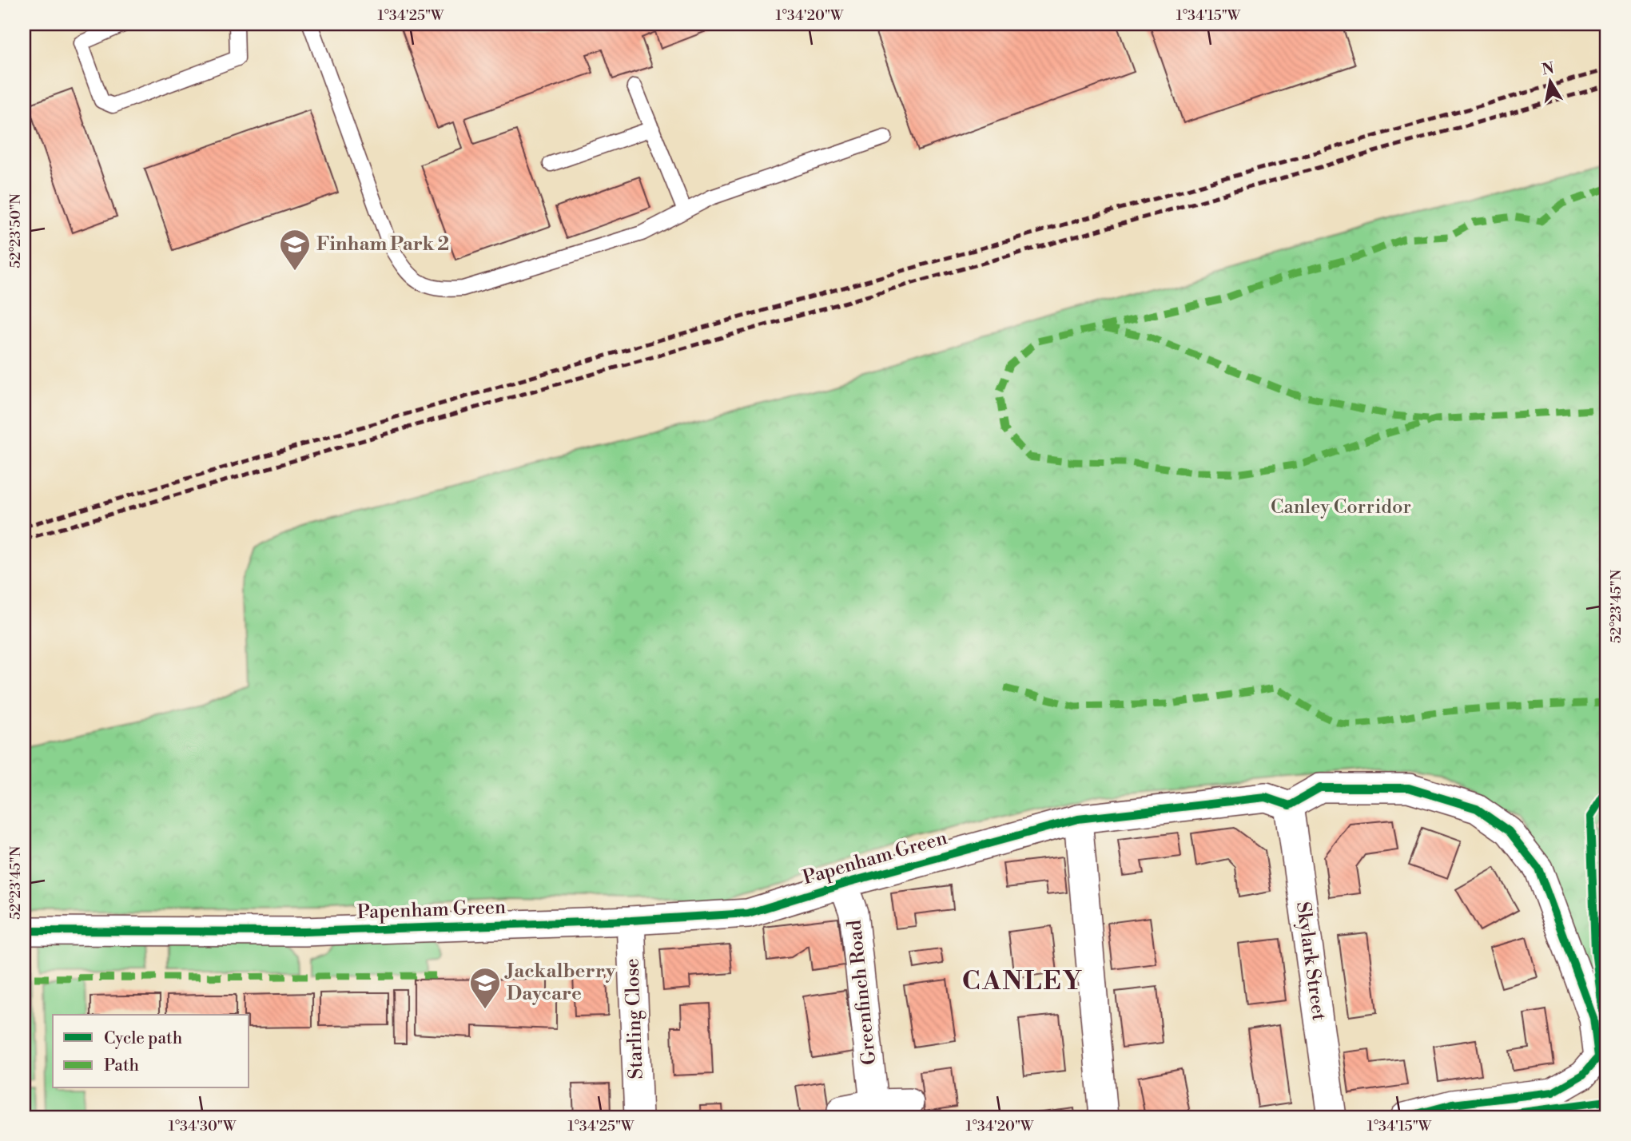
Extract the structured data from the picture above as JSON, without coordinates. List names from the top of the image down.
{
  "streets": {
    "street": [
      "Papenham Green",
      "Skylark Street",
      "Greenfinch Road",
      "Starling Close"
    ]
  },
  "crossings": [
    ["Papenham Green", "Skylark Street"],
    ["Papenham Green", "Greenfinch Road"],
    ["Papenham Green", "Starling Close"]
  ],
  "districts": ["CANLEY"],
  "parks": ["Canley Corridor"],
  "places": {
    "school or university": ["Finham Park 2", "Jackalberry Daycare"]
  },
  "legend": ["Cycle path", "Path"],
  "north": "top",
  "coordinates": [
    "1°34'25\"W",
    "1°34'20\"W",
    "1°34'15\"W",
    "52°23'50\"N",
    "52°23'45\"N",
    "1°34'30\"W"
  ]
}
